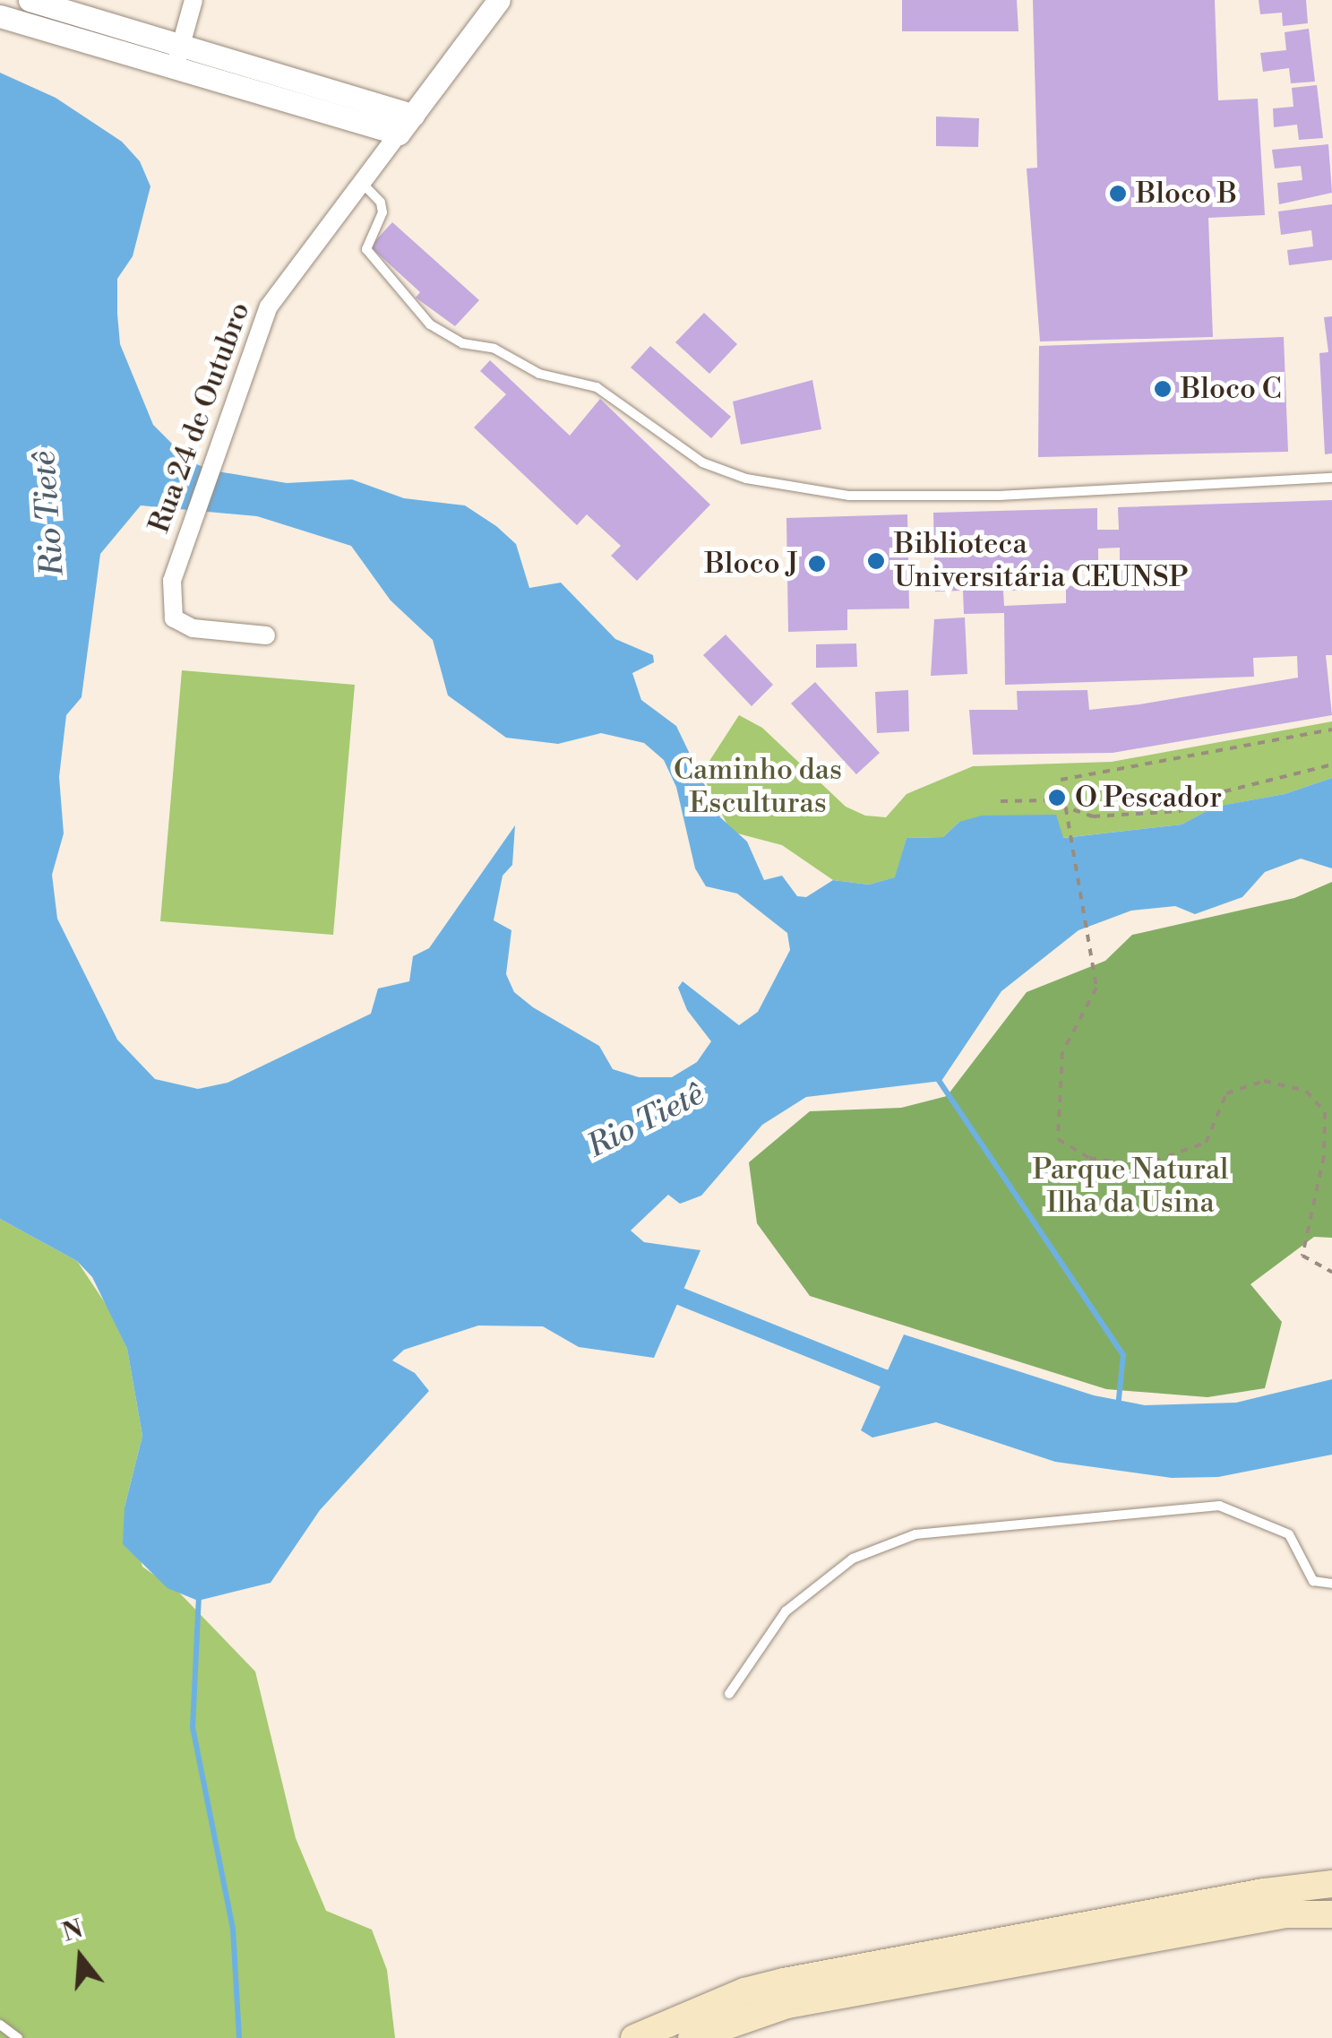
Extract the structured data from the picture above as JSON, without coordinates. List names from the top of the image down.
{
  "streets": {
    "street": ["Rua 24 de Outubro"]
  },
  "water": ["Rio Tietê"],
  "parks": ["Caminho das Esculturas", "Parque Natural Ilha da Usina"],
  "places": [
    "Bloco B",
    "Bloco C",
    "Biblioteca Universitária CEUNSP",
    "Bloco J",
    "O Pescador"
  ],
  "north": "top"
}
